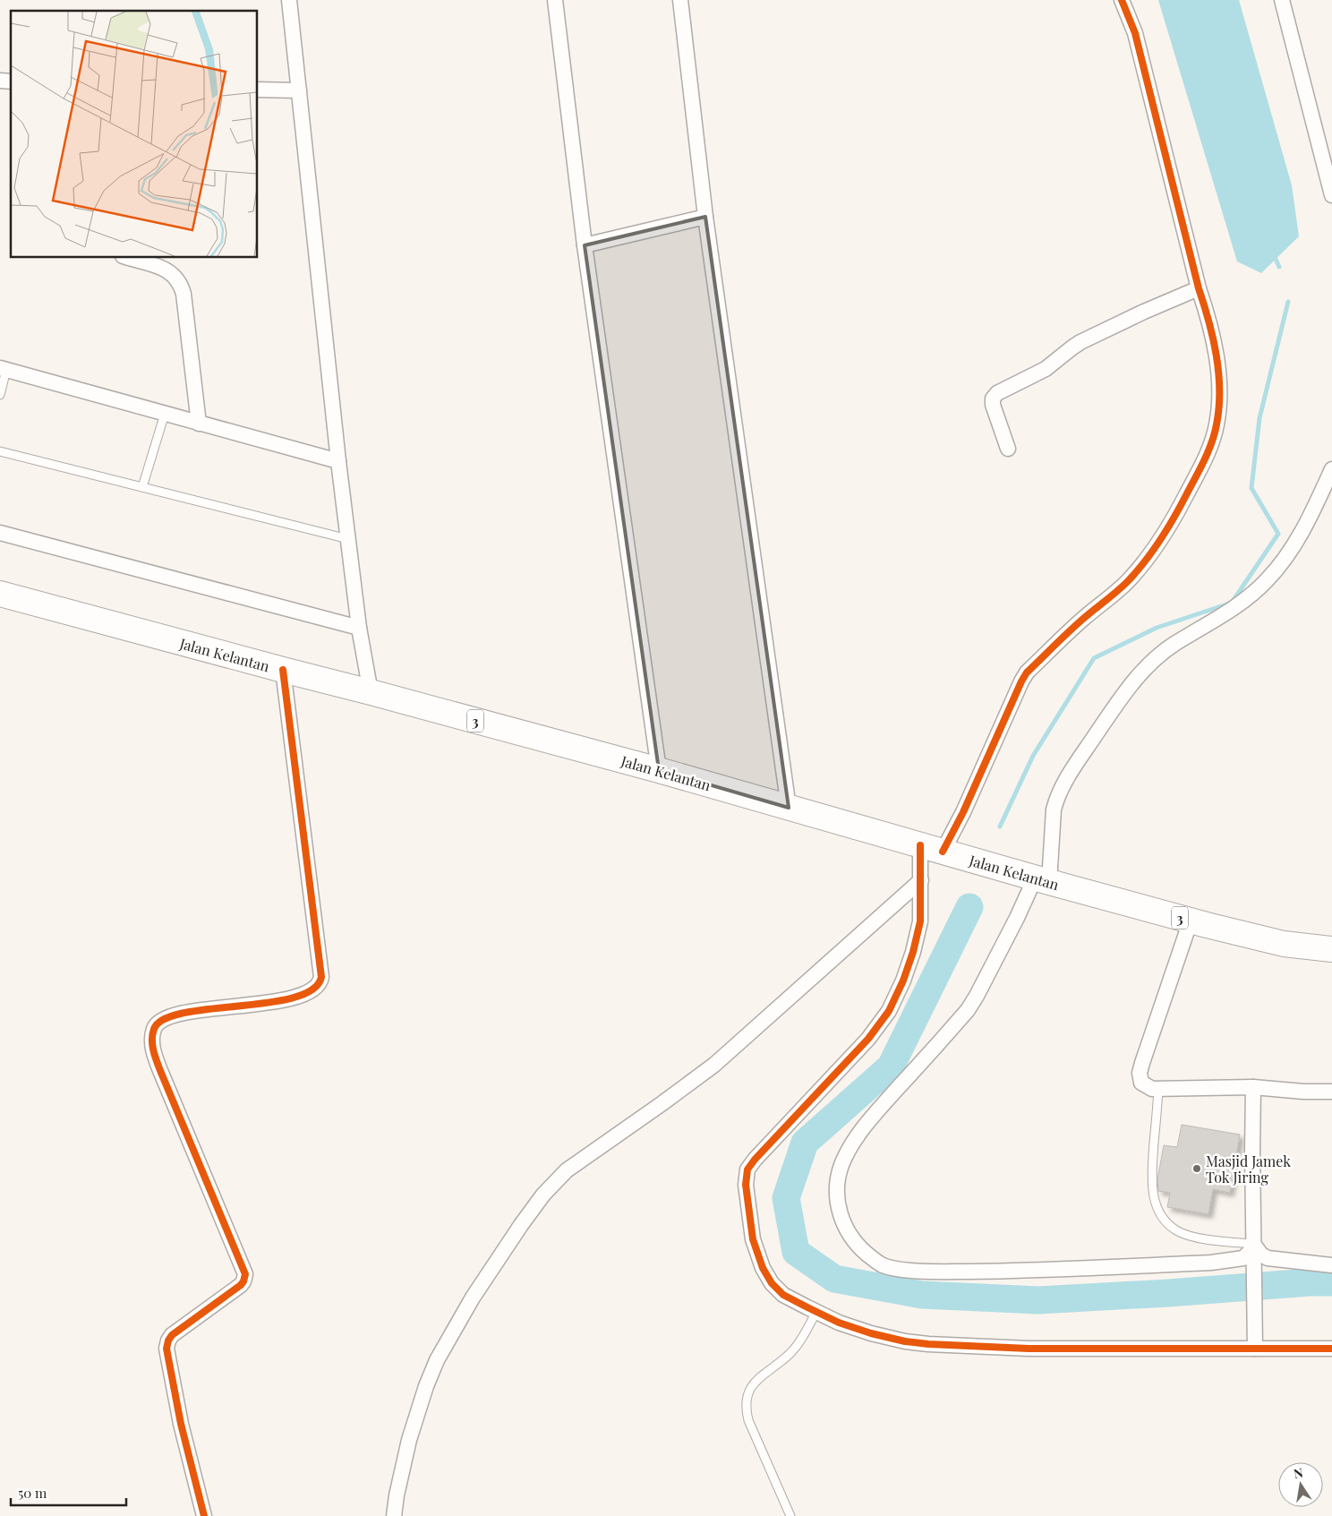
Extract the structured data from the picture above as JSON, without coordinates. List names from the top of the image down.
{
  "streets": {
    "highway": ["Jalan Kelantan", "3"]
  },
  "places": ["Masjid Jamek Tok Jiring"],
  "scale_bar": "50 m",
  "north": "top"
}
